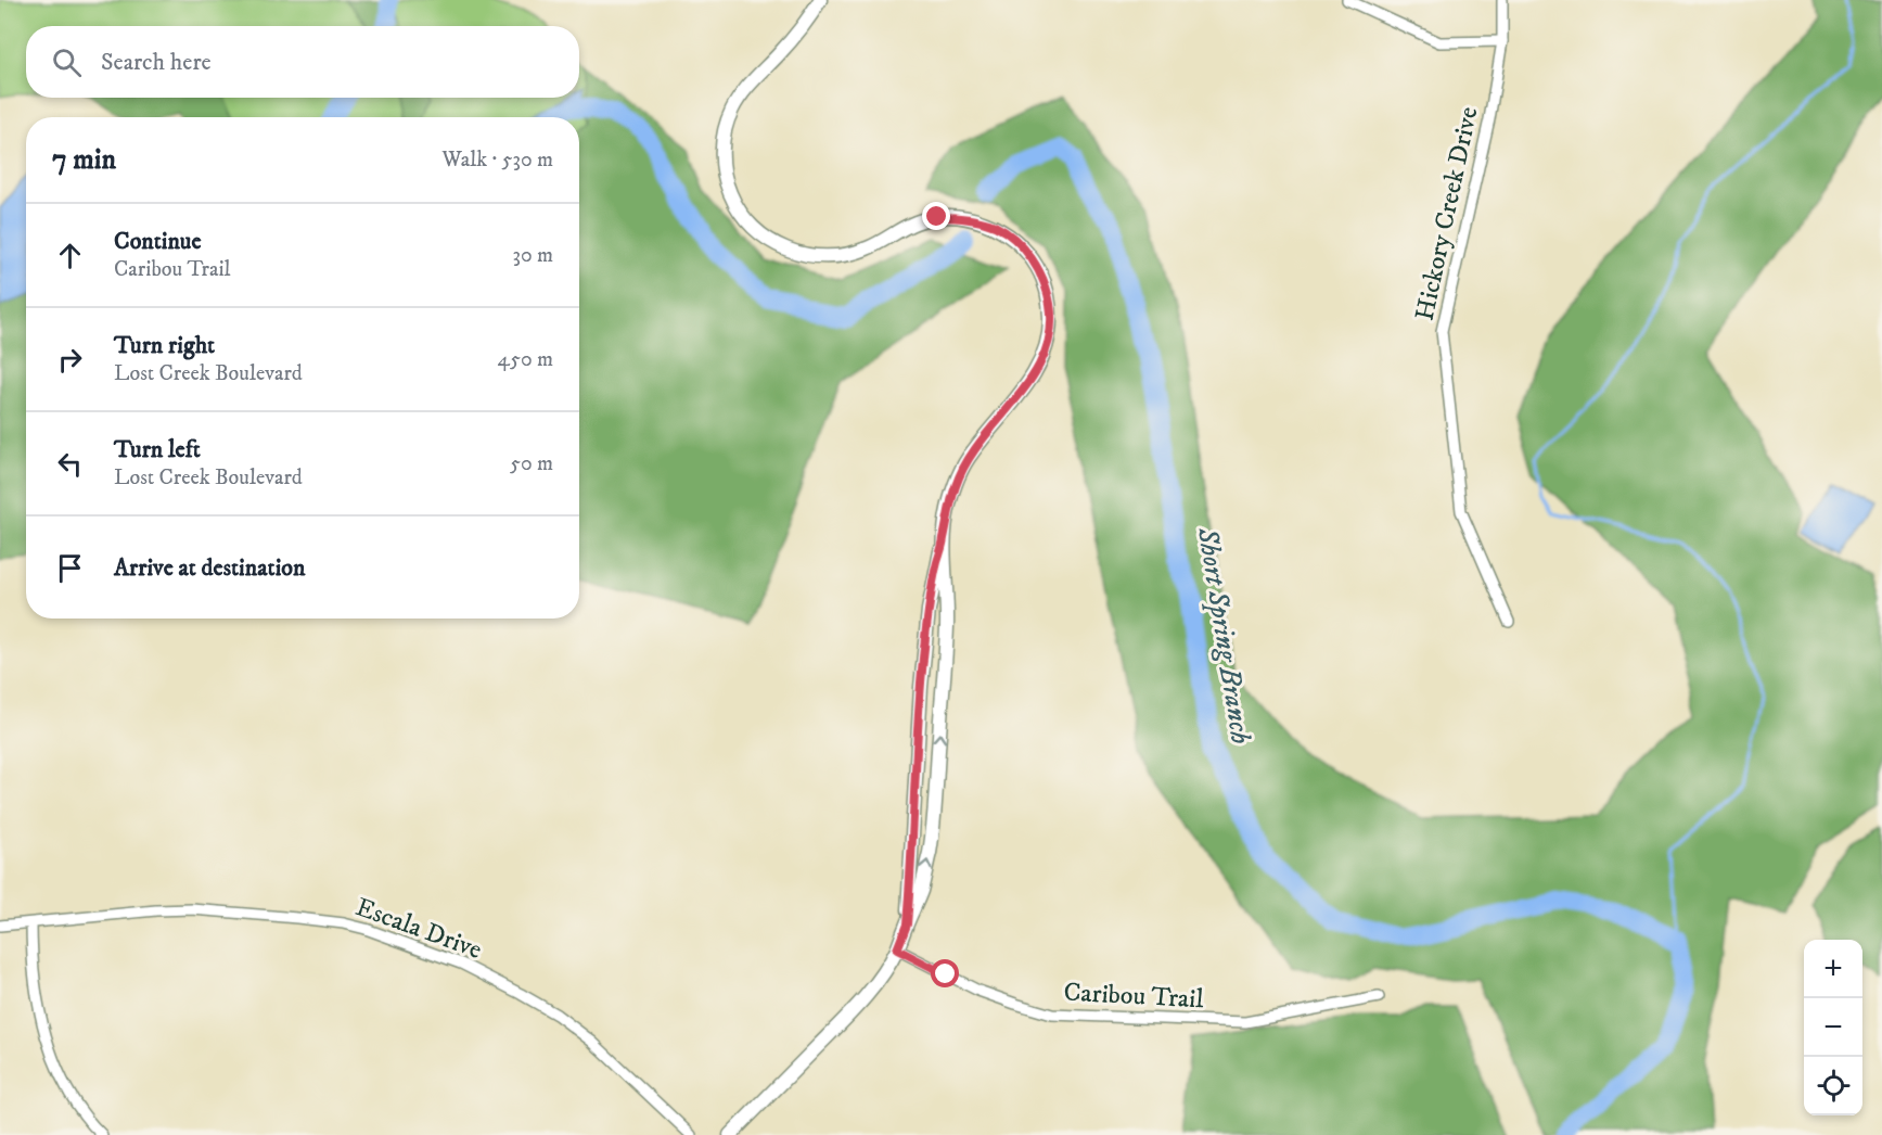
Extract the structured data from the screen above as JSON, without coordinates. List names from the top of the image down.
{
  "streets": {
    "street": ["Hickory Creek Drive", "Escala Drive", "Caribou Trail"]
  },
  "water": ["Short Spring Branch"],
  "page": {
    "search": "Search here",
    "heading": ["7 min", "Walk · 530 m"],
    "list": [
      ["Continue", "Caribou Trail", "30 m"],
      ["Turn right", "Lost Creek Boulevard", "450 m"],
      ["Turn left", "Lost Creek Boulevard", "50 m"],
      "Arrive at destination"
    ],
    "map_buttons": ["+", "−"]
  }
}
